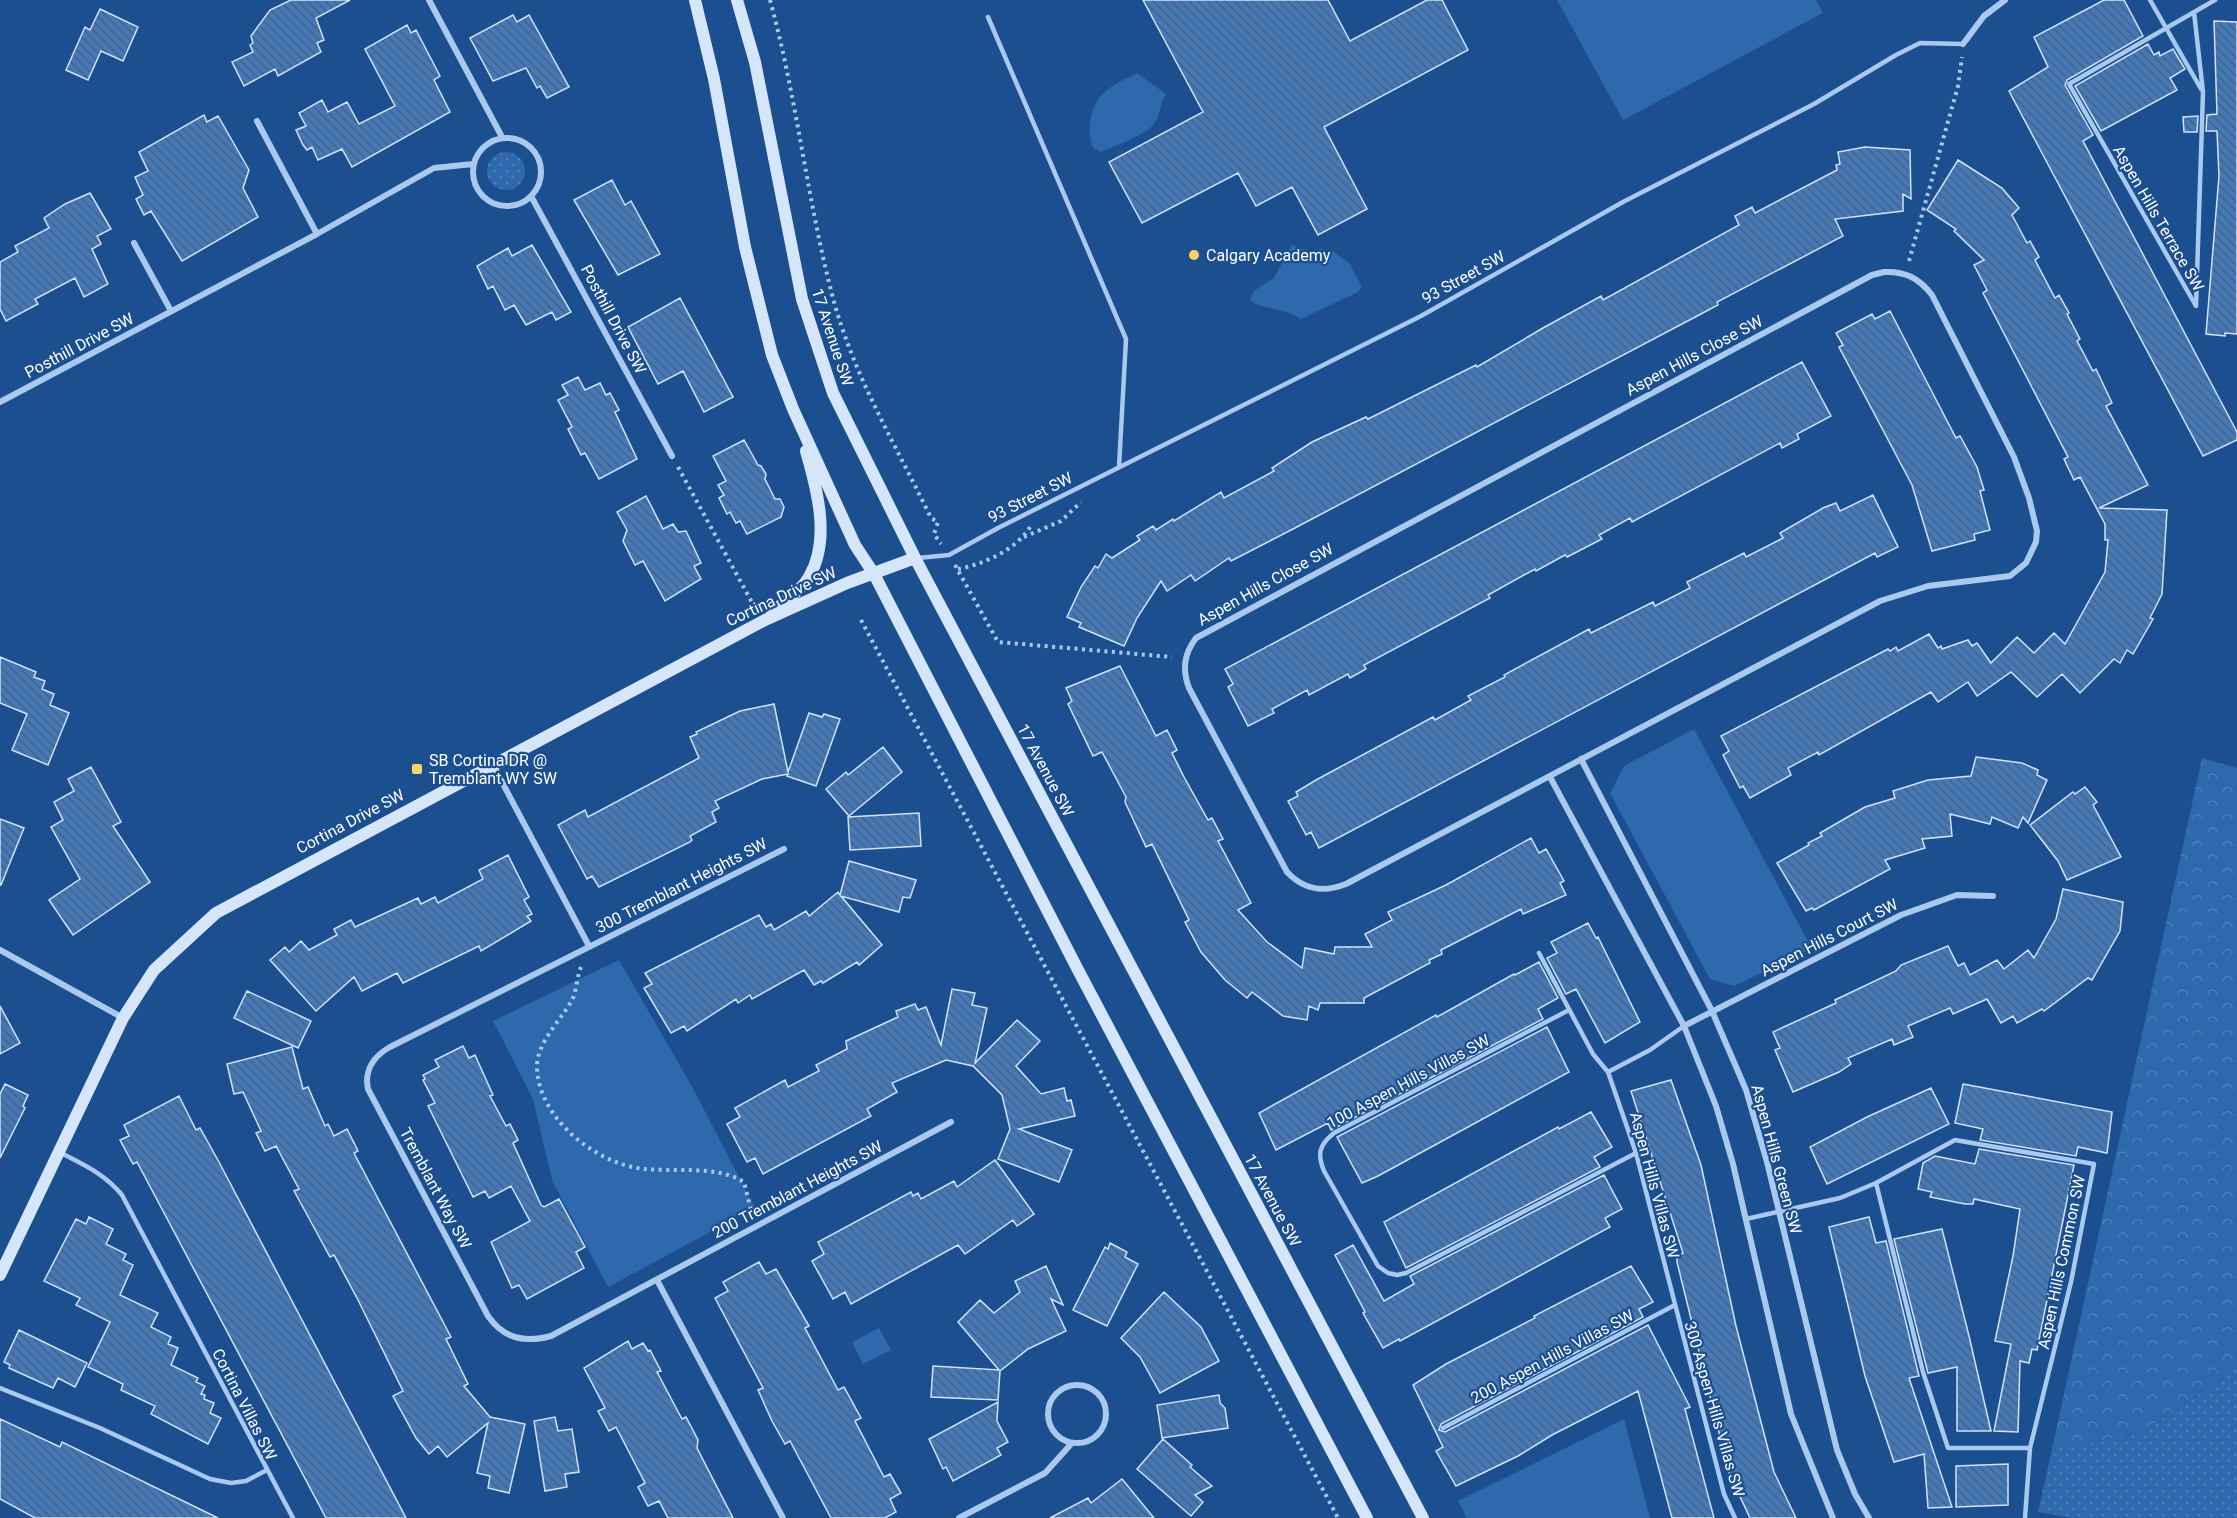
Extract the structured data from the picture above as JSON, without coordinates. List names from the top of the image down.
{
  "streets": {
    "main road": ["17 Avenue SW", "Cortina Drive SW"],
    "street": [
      "Posthill Drive SW",
      "Aspen Hills Close SW",
      "300 Tremblant Heights SW",
      "Aspen Hills Court SW",
      "Aspen Hills Green SW",
      "Tremblant Way SW",
      "200 Tremblant Heights SW"
    ],
    "lane": [
      "Aspen Hills Terrace SW",
      "93 Street SW",
      "100 Aspen Hills Villas SW",
      "Aspen Hills Villas SW",
      "Aspen Hills Common SW",
      "200 Aspen Hills Villas SW",
      "Cortina Villas SW",
      "300 Aspen Hills Villas SW"
    ]
  },
  "crossings": [
    ["93 Street SW", "17 Avenue SW"],
    ["93 Street SW", "Cortina Drive SW"],
    ["17 Avenue SW", "Cortina Drive SW"],
    ["Cortina Drive SW", "Cortina Villas SW"],
    ["300 Tremblant Heights SW", "Tremblant Way SW"],
    ["Aspen Hills Court SW", "Aspen Hills Green SW"],
    ["100 Aspen Hills Villas SW", "Aspen Hills Villas SW"],
    ["Aspen Hills Green SW", "Aspen Hills Common SW"],
    ["Aspen Hills Villas SW", "200 Aspen Hills Villas SW"],
    ["Aspen Hills Villas SW", "300 Aspen Hills Villas SW"],
    ["Tremblant Way SW", "200 Tremblant Heights SW"],
    ["200 Aspen Hills Villas SW", "300 Aspen Hills Villas SW"]
  ],
  "places": {
    "other": ["Calgary Academy"],
    "transit": ["SB Cortina DR @ Tremblant WY SW"]
  }
}
